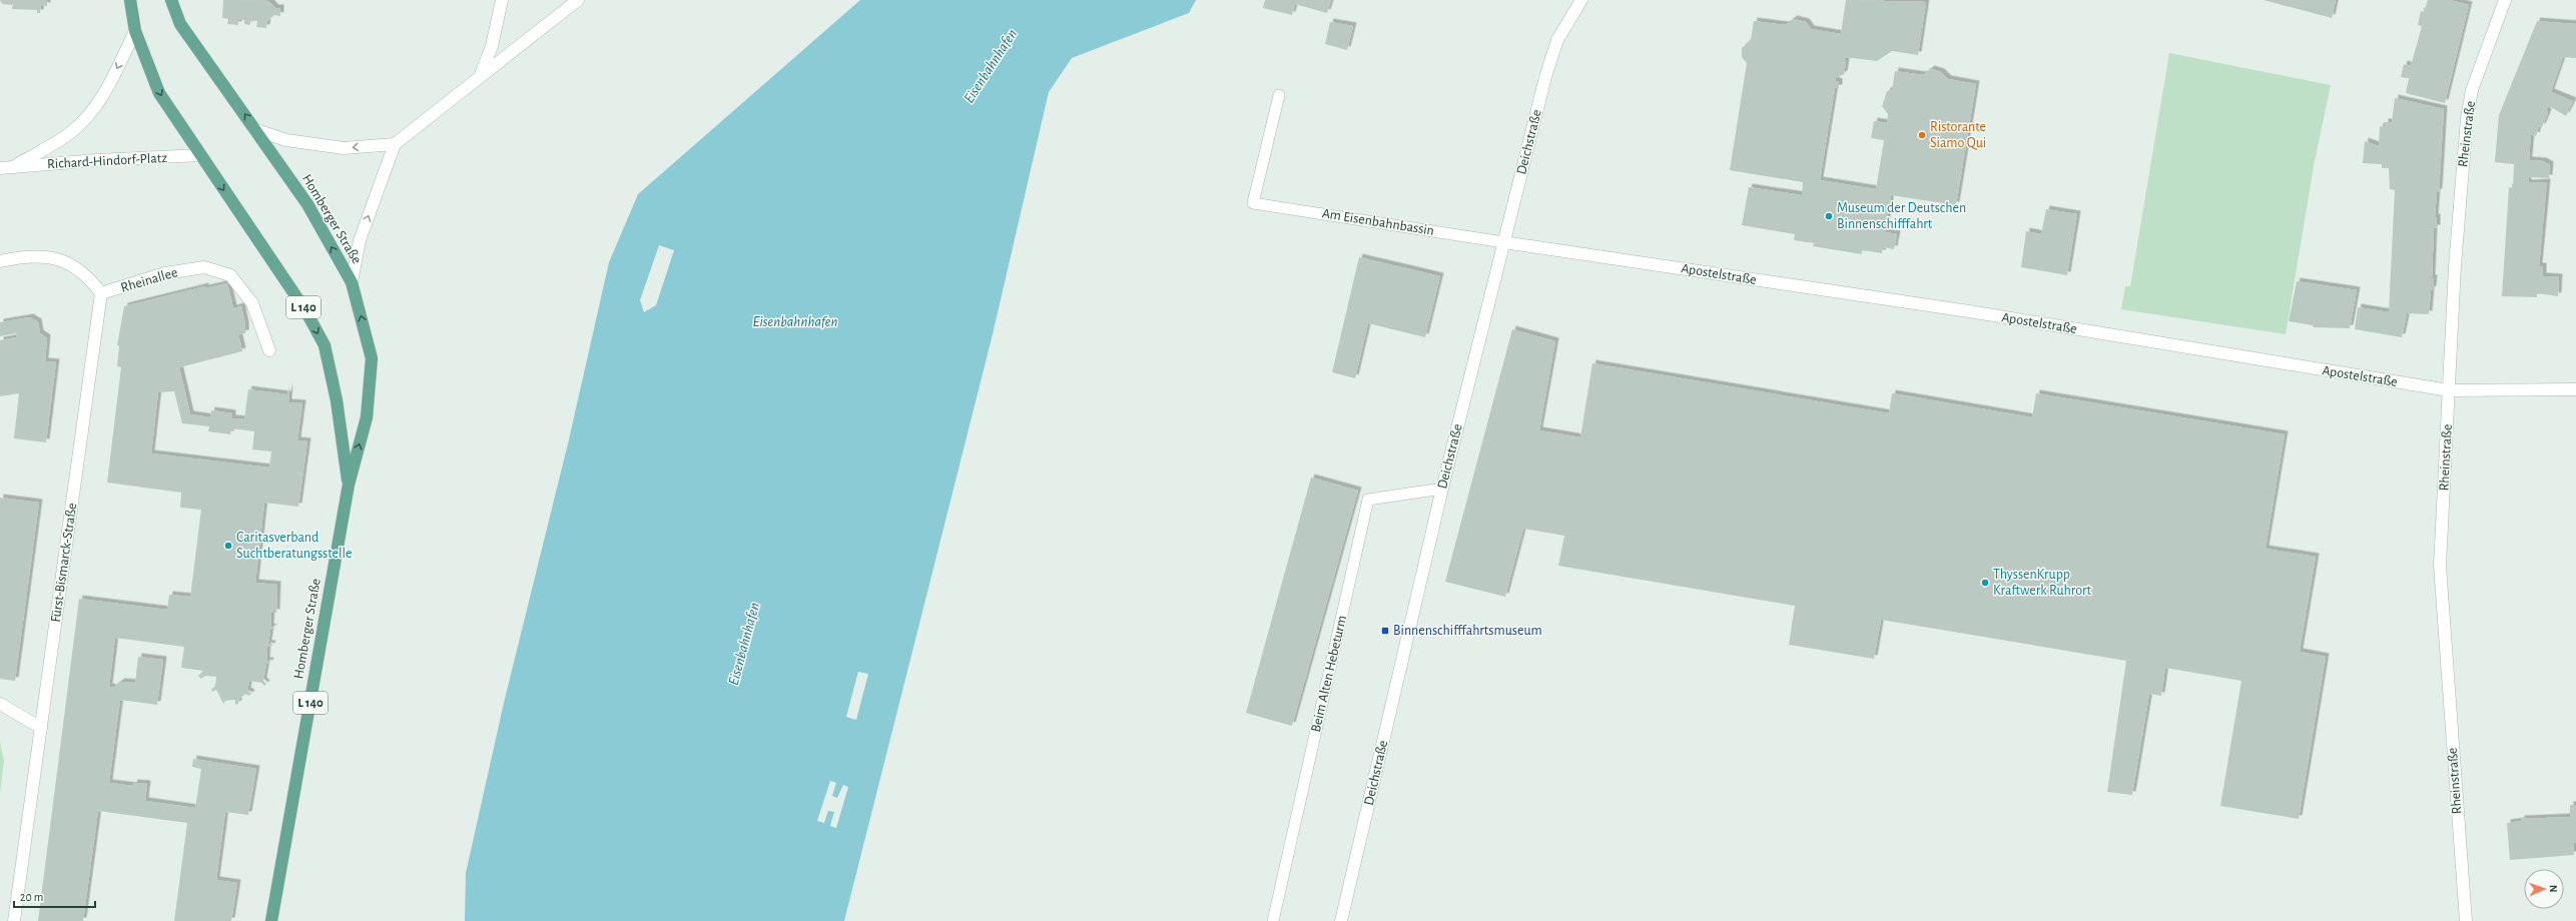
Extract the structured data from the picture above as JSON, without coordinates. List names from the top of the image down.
{
  "streets": {
    "main road": ["Homberger Straße", "L 140"],
    "street": [
      "Rheinstraße",
      "Deichstraße",
      "Richard-Hindorf-Platz",
      "Apostelstraße",
      "Rheinallee",
      "Fürst-Bismarck-Straße"
    ],
    "lane": ["Am Eisenbahnbassin", "Beim Alten Hebeturm"]
  },
  "crossings": [
    ["Rheinstraße", "Apostelstraße"],
    ["Deichstraße", "Am Eisenbahnbassin"],
    ["Deichstraße", "Apostelstraße"],
    ["Deichstraße", "Beim Alten Hebeturm"],
    ["Richard-Hindorf-Platz", "Homberger Straße"],
    ["Am Eisenbahnbassin", "Apostelstraße"],
    ["Rheinallee", "Fürst-Bismarck-Straße"]
  ],
  "one_way": ["Richard-Hindorf-Platz"],
  "water": ["Eisenbahnhafen"],
  "places": {
    "other": [
      "Ristorante Siamo Qui",
      "Museum der Deutschen Binnenschifffahrt",
      "Caritasverband Suchtberatungsstelle",
      "ThyssenKrupp Kraftwerk Ruhrort"
    ],
    "transit": ["Binnenschifffahrtsmuseum"]
  },
  "scale_bar": "20 m",
  "north": "right"
}
